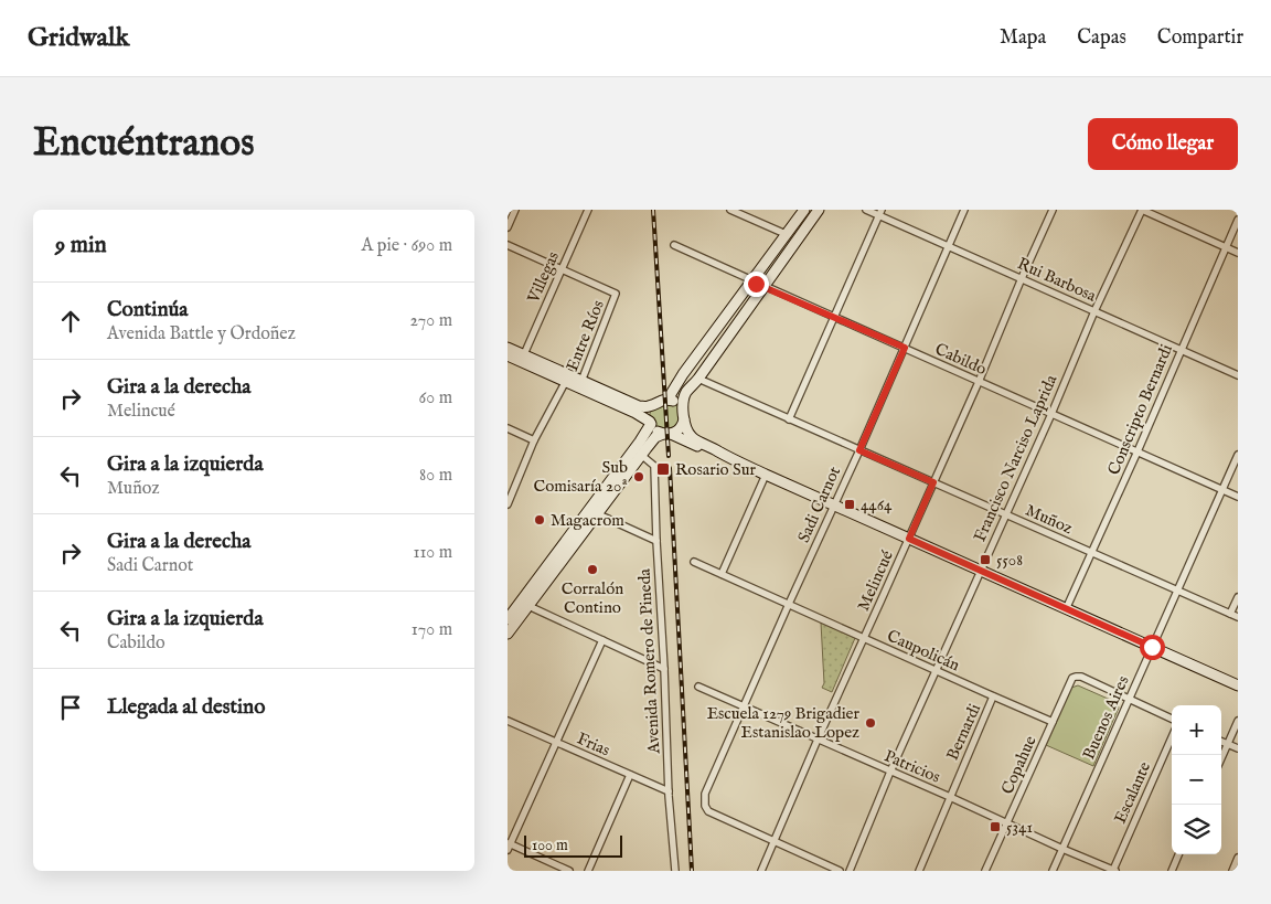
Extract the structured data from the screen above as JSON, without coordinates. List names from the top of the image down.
{
  "streets": {
    "street": [
      "Villegas",
      "Rui Barbosa",
      "Entre Ríos",
      "Cabildo",
      "Conscripto Bernardi",
      "Francisco Narciso Laprida",
      "Sadi Carnot",
      "Muñoz",
      "Melincué",
      "Caupolicán",
      "Avenida Romero de Pineda",
      "Buenos Aires",
      "Bernardi",
      "Frias",
      "Copahue",
      "Patricios",
      "Escalante"
    ]
  },
  "crossings": [
    ["Villegas", "Entre Ríos"],
    ["Rui Barbosa", "Conscripto Bernardi"],
    ["Rui Barbosa", "Francisco Narciso Laprida"],
    ["Rui Barbosa", "Sadi Carnot"],
    ["Rui Barbosa", "Melincué"],
    ["Cabildo", "Conscripto Bernardi"],
    ["Cabildo", "Francisco Narciso Laprida"],
    ["Cabildo", "Sadi Carnot"],
    ["Cabildo", "Melincué"],
    ["Cabildo", "Buenos Aires"],
    ["Conscripto Bernardi", "Muñoz"],
    ["Francisco Narciso Laprida", "Muñoz"],
    ["Francisco Narciso Laprida", "Caupolicán"],
    ["Francisco Narciso Laprida", "Patricios"],
    ["Sadi Carnot", "Muñoz"],
    ["Sadi Carnot", "Melincué"],
    ["Sadi Carnot", "Caupolicán"],
    ["Sadi Carnot", "Patricios"],
    ["Muñoz", "Melincué"],
    ["Muñoz", "Buenos Aires"],
    ["Melincué", "Caupolicán"],
    ["Melincué", "Patricios"],
    ["Caupolicán", "Bernardi"],
    ["Caupolicán", "Copahue"],
    ["Avenida Romero de Pineda", "Frias"],
    ["Buenos Aires", "Copahue"],
    ["Buenos Aires", "Patricios"],
    ["Bernardi", "Patricios"],
    ["Copahue", "Patricios"],
    ["Patricios", "Escalante"]
  ],
  "places": {
    "transit": [
      "Rosario Sur",
      "4464",
      "5508",
      "5341"
    ],
    "other": [
      "Sub Comisaría 20ª",
      "Magacrom",
      "Corralón Contino",
      "Escuela 1279 Brigadier Estanislao Lopez"
    ]
  },
  "scale_bar": "100 m",
  "page": {
    "header": "Gridwalk",
    "nav": ["Mapa", "Capas", "Compartir"],
    "buttons": "Cómo llegar",
    "title": "Encuéntranos",
    "heading": ["9 min", "A pie · 690 m"],
    "list": [
      ["Continúa", "Avenida Battle y Ordoñez", "270 m"],
      ["Gira a la derecha", "Melincué", "60 m"],
      ["Gira a la izquierda", "Muñoz", "80 m"],
      ["Gira a la derecha", "Sadi Carnot", "110 m"],
      ["Gira a la izquierda", "Cabildo", "170 m"],
      "Llegada al destino"
    ],
    "map_buttons": ["+", "−"],
    "scale": "100 m"
  }
}
